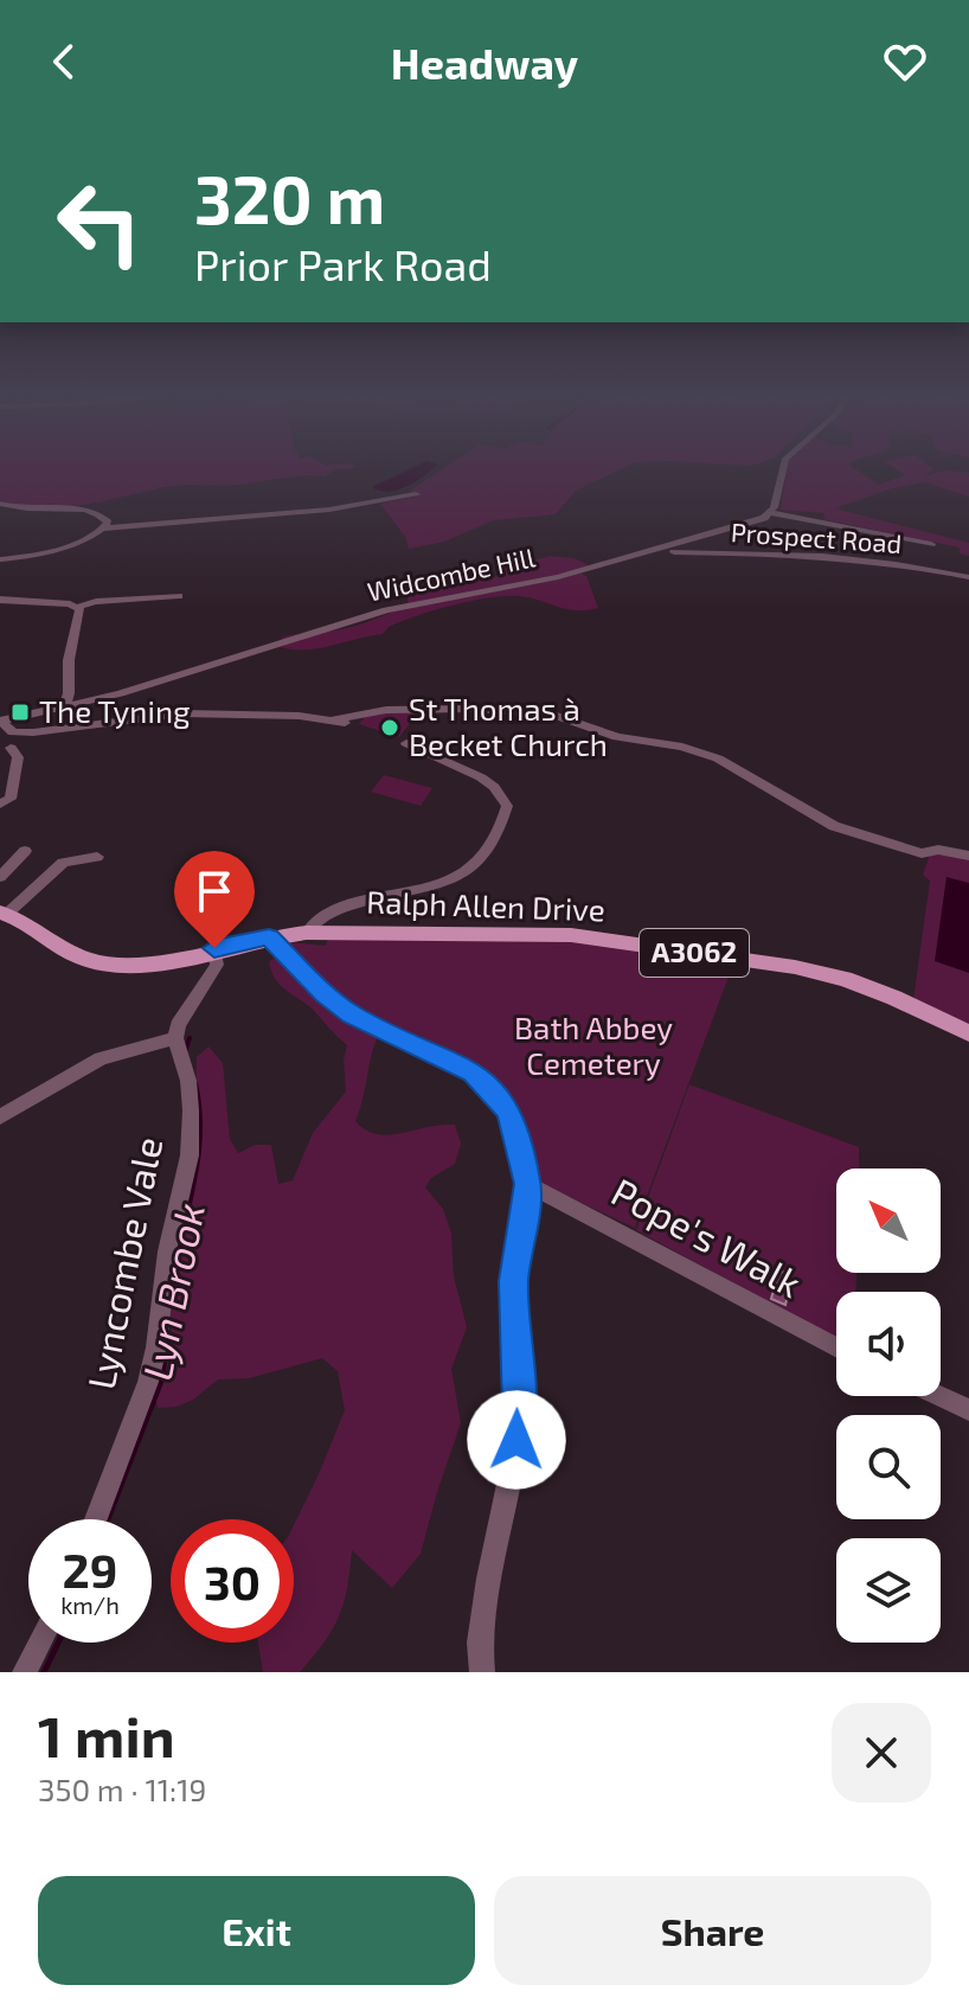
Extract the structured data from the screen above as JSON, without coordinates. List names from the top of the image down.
{
  "streets": {
    "main road": ["Ralph Allen Drive", "A3062"],
    "street": [
      "Prospect Road",
      "Widcombe Hill",
      "Pope's Walk",
      "Lyncombe Vale"
    ]
  },
  "crossings": [
    ["Prospect Road", "Widcombe Hill"],
    ["Ralph Allen Drive", "A3062"]
  ],
  "water": ["Lyn Brook"],
  "parks": ["Bath Abbey Cemetery"],
  "places": {
    "transit": ["The Tyning"],
    "other": ["St Thomas à Becket Church"]
  },
  "north": "top left",
  "page": {
    "header": "Headway",
    "turn": ["320 m", "Prior Park Road"],
    "speed": "29 km/h",
    "limit": "30",
    "heading": ["1 min", "350 m · 11:19"],
    "buttons": ["Exit", "Share"]
  }
}
